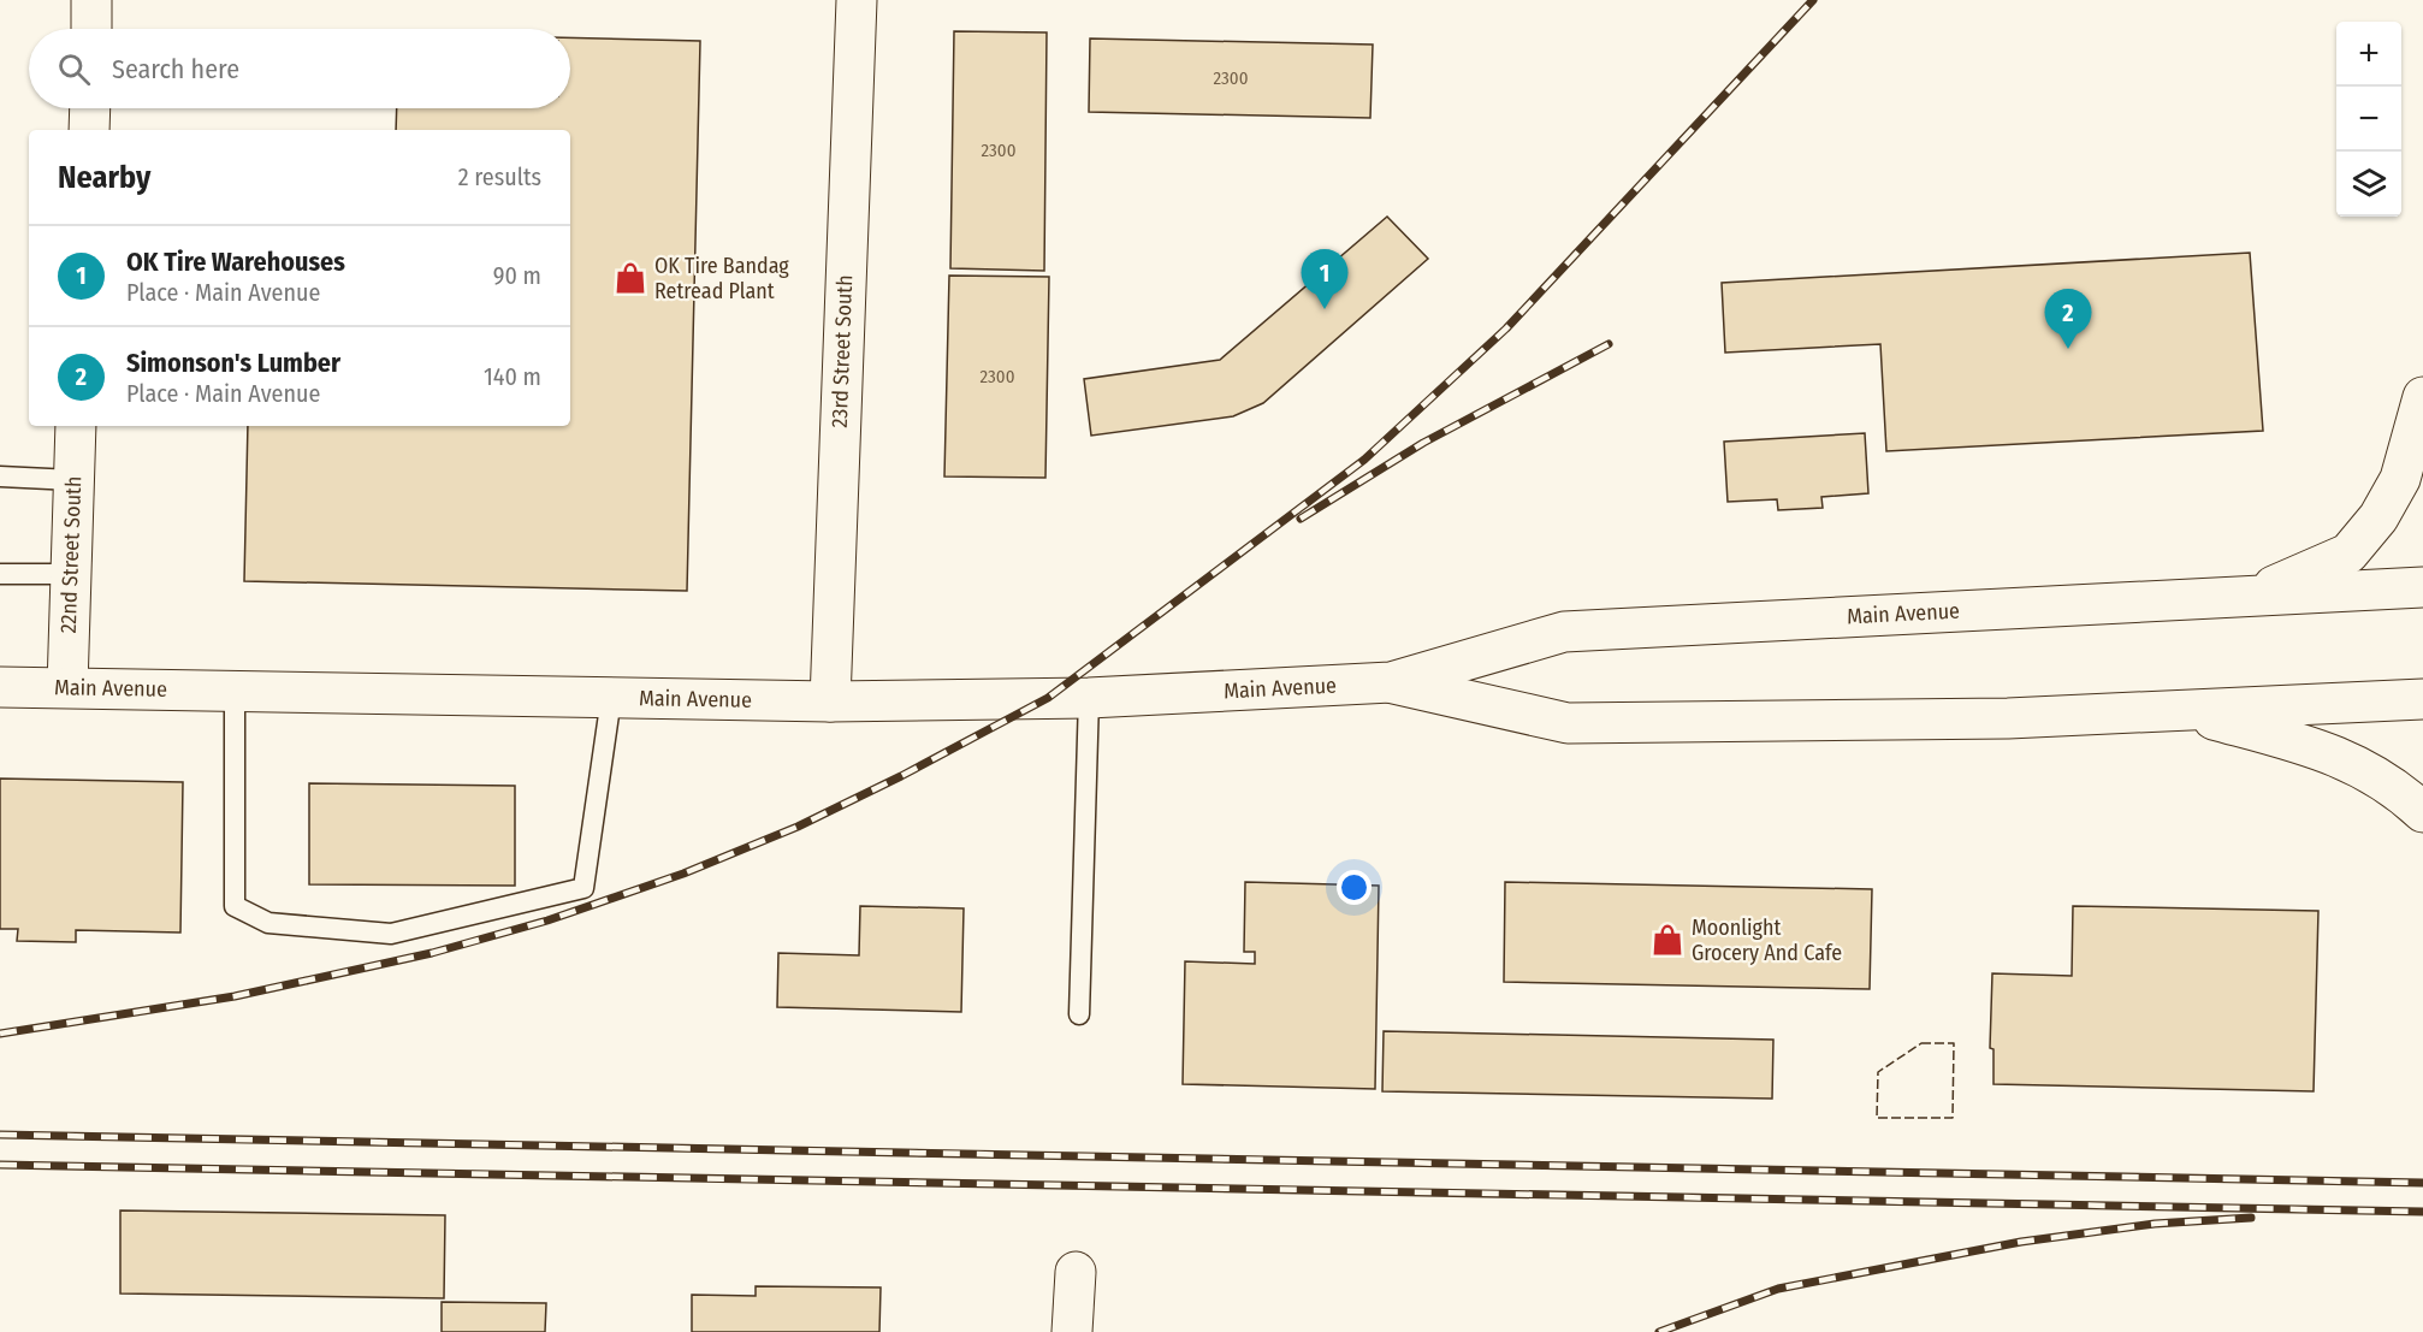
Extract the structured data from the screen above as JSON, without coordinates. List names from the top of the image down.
{
  "streets": {
    "main road": ["23rd Street South", "22nd Street South", "Main Avenue"]
  },
  "crossings": [
    ["23rd Street South", "Main Avenue"],
    ["22nd Street South", "Main Avenue"]
  ],
  "places": {
    "shop": ["OK Tire Bandag Retread Plant", "Moonlight Grocery And Cafe"]
  },
  "house_numbers": ["2300", "2300", "2300"],
  "page": {
    "map_buttons": ["+", "−"],
    "search": "Search here",
    "heading": ["Nearby", "2 results"],
    "list": [
      {
        "mark": "1",
        "name": "OK Tire Warehouses",
        "note": "Place · Main Avenue",
        "value": "90 m"
      },
      {
        "mark": "2",
        "name": "Simonson's Lumber",
        "note": "Place · Main Avenue",
        "value": "140 m"
      }
    ],
    "pins": ["1", "2"]
  }
}
